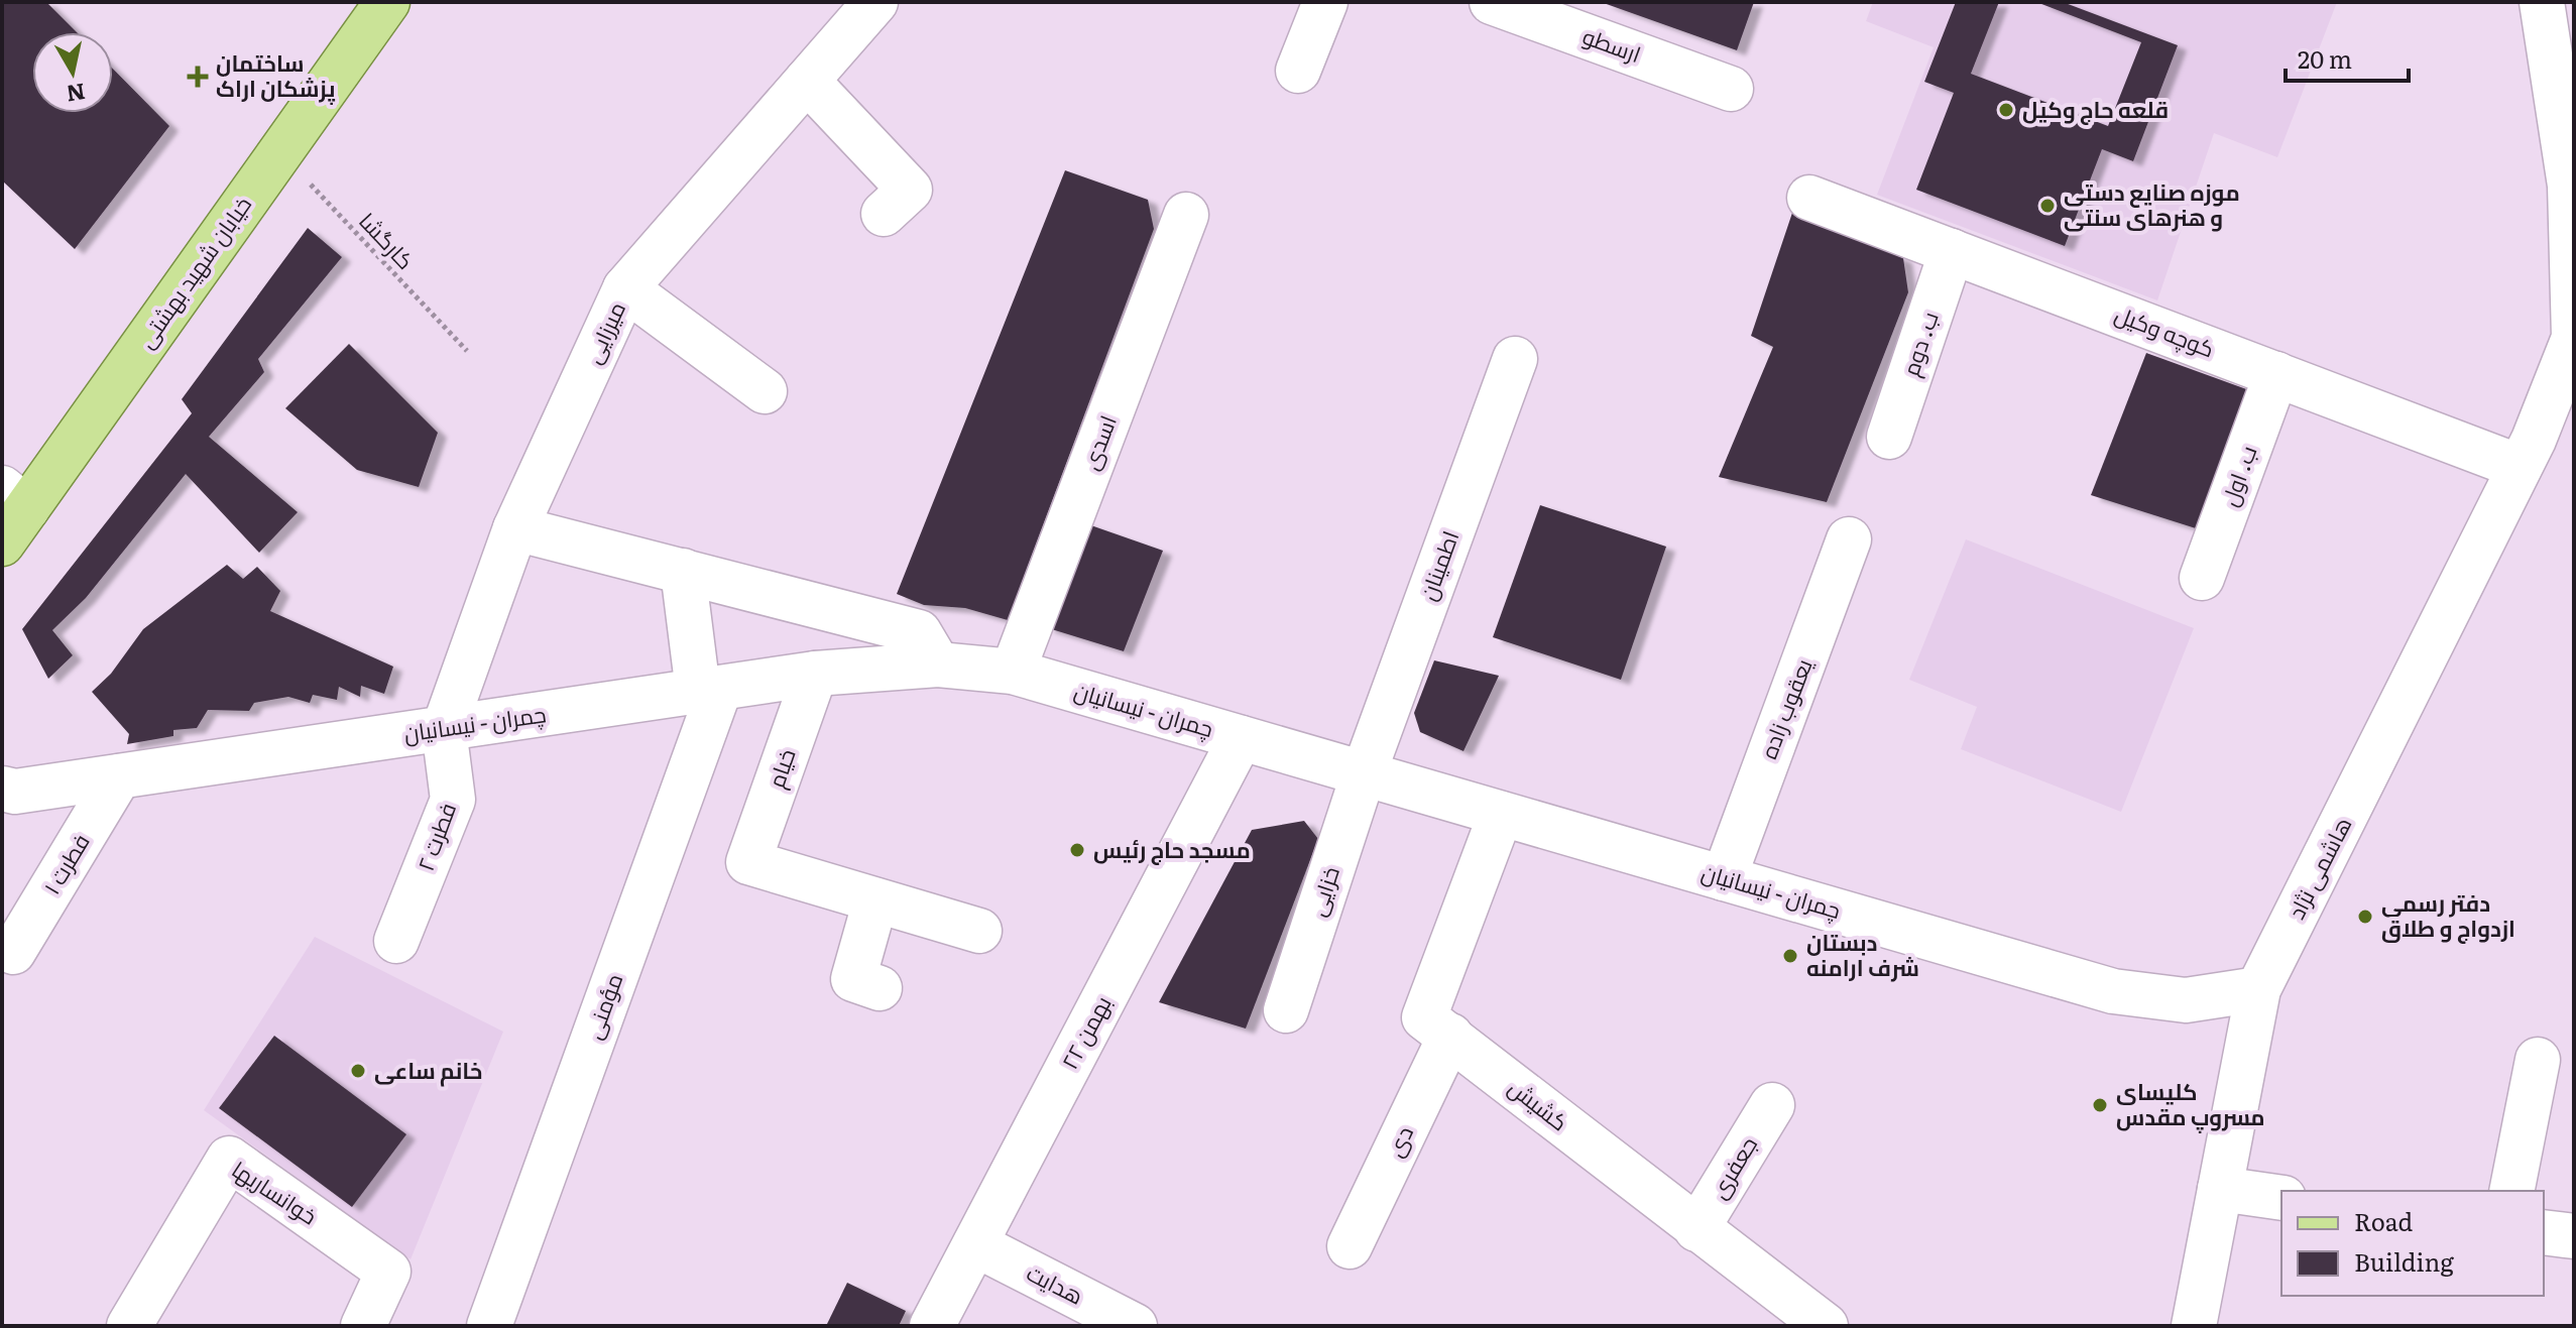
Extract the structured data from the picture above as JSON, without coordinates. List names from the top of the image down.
{
  "streets": {
    "main road": ["خیابان شهید بهشتی"],
    "street": [
      "ارسطو",
      "کوچه وکیل",
      "میرزایی",
      "ب. دوم",
      "اسدی",
      "ب. اول",
      "اطمینان",
      "یعقوب زاده",
      "چمران - نیسانیان",
      "خیام",
      "فطرت ۲",
      "فطرت ۱",
      "هاشمی نژاد",
      "خزایی",
      "مؤمنی",
      "۲۲ بهمن",
      "کشیش",
      "دی",
      "جعفری",
      "خوانساریها",
      "هدایت"
    ],
    "path": ["کارگشا"]
  },
  "crossings": [
    ["کارگشا", "خیابان شهید بهشتی"],
    ["کوچه وکیل", "ب. دوم"],
    ["کوچه وکیل", "ب. اول"],
    ["کوچه وکیل", "هاشمی نژاد"],
    ["میرزایی", "چمران - نیسانیان"],
    ["میرزایی", "فطرت ۲"],
    ["اسدی", "چمران - نیسانیان"],
    ["اطمینان", "چمران - نیسانیان"],
    ["اطمینان", "خزایی"],
    ["یعقوب زاده", "چمران - نیسانیان"],
    ["چمران - نیسانیان", "خیام"],
    ["چمران - نیسانیان", "فطرت ۲"],
    ["چمران - نیسانیان", "فطرت ۱"],
    ["چمران - نیسانیان", "هاشمی نژاد"],
    ["چمران - نیسانیان", "خزایی"],
    ["چمران - نیسانیان", "مؤمنی"],
    ["چمران - نیسانیان", "۲۲ بهمن"],
    ["چمران - نیسانیان", "کشیش"],
    ["۲۲ بهمن", "هدایت"],
    ["کشیش", "دی"],
    ["کشیش", "جعفری"]
  ],
  "places": {
    "health": ["ساختمان پزشکان اراک"],
    "other": [
      "قلعه حاج وکیل",
      "موزه صنایع دستی و هنرهای سنتی",
      "مسجد حاج رئیس",
      "دفتر رسمی ازدواج و طلاق",
      "دبستان شرف ارامنه",
      "خانم ساعی",
      "کلیسای مسروپ مقدس"
    ]
  },
  "legend": ["Road", "Building"],
  "scale_bar": "20 m",
  "north": "bottom"
}
